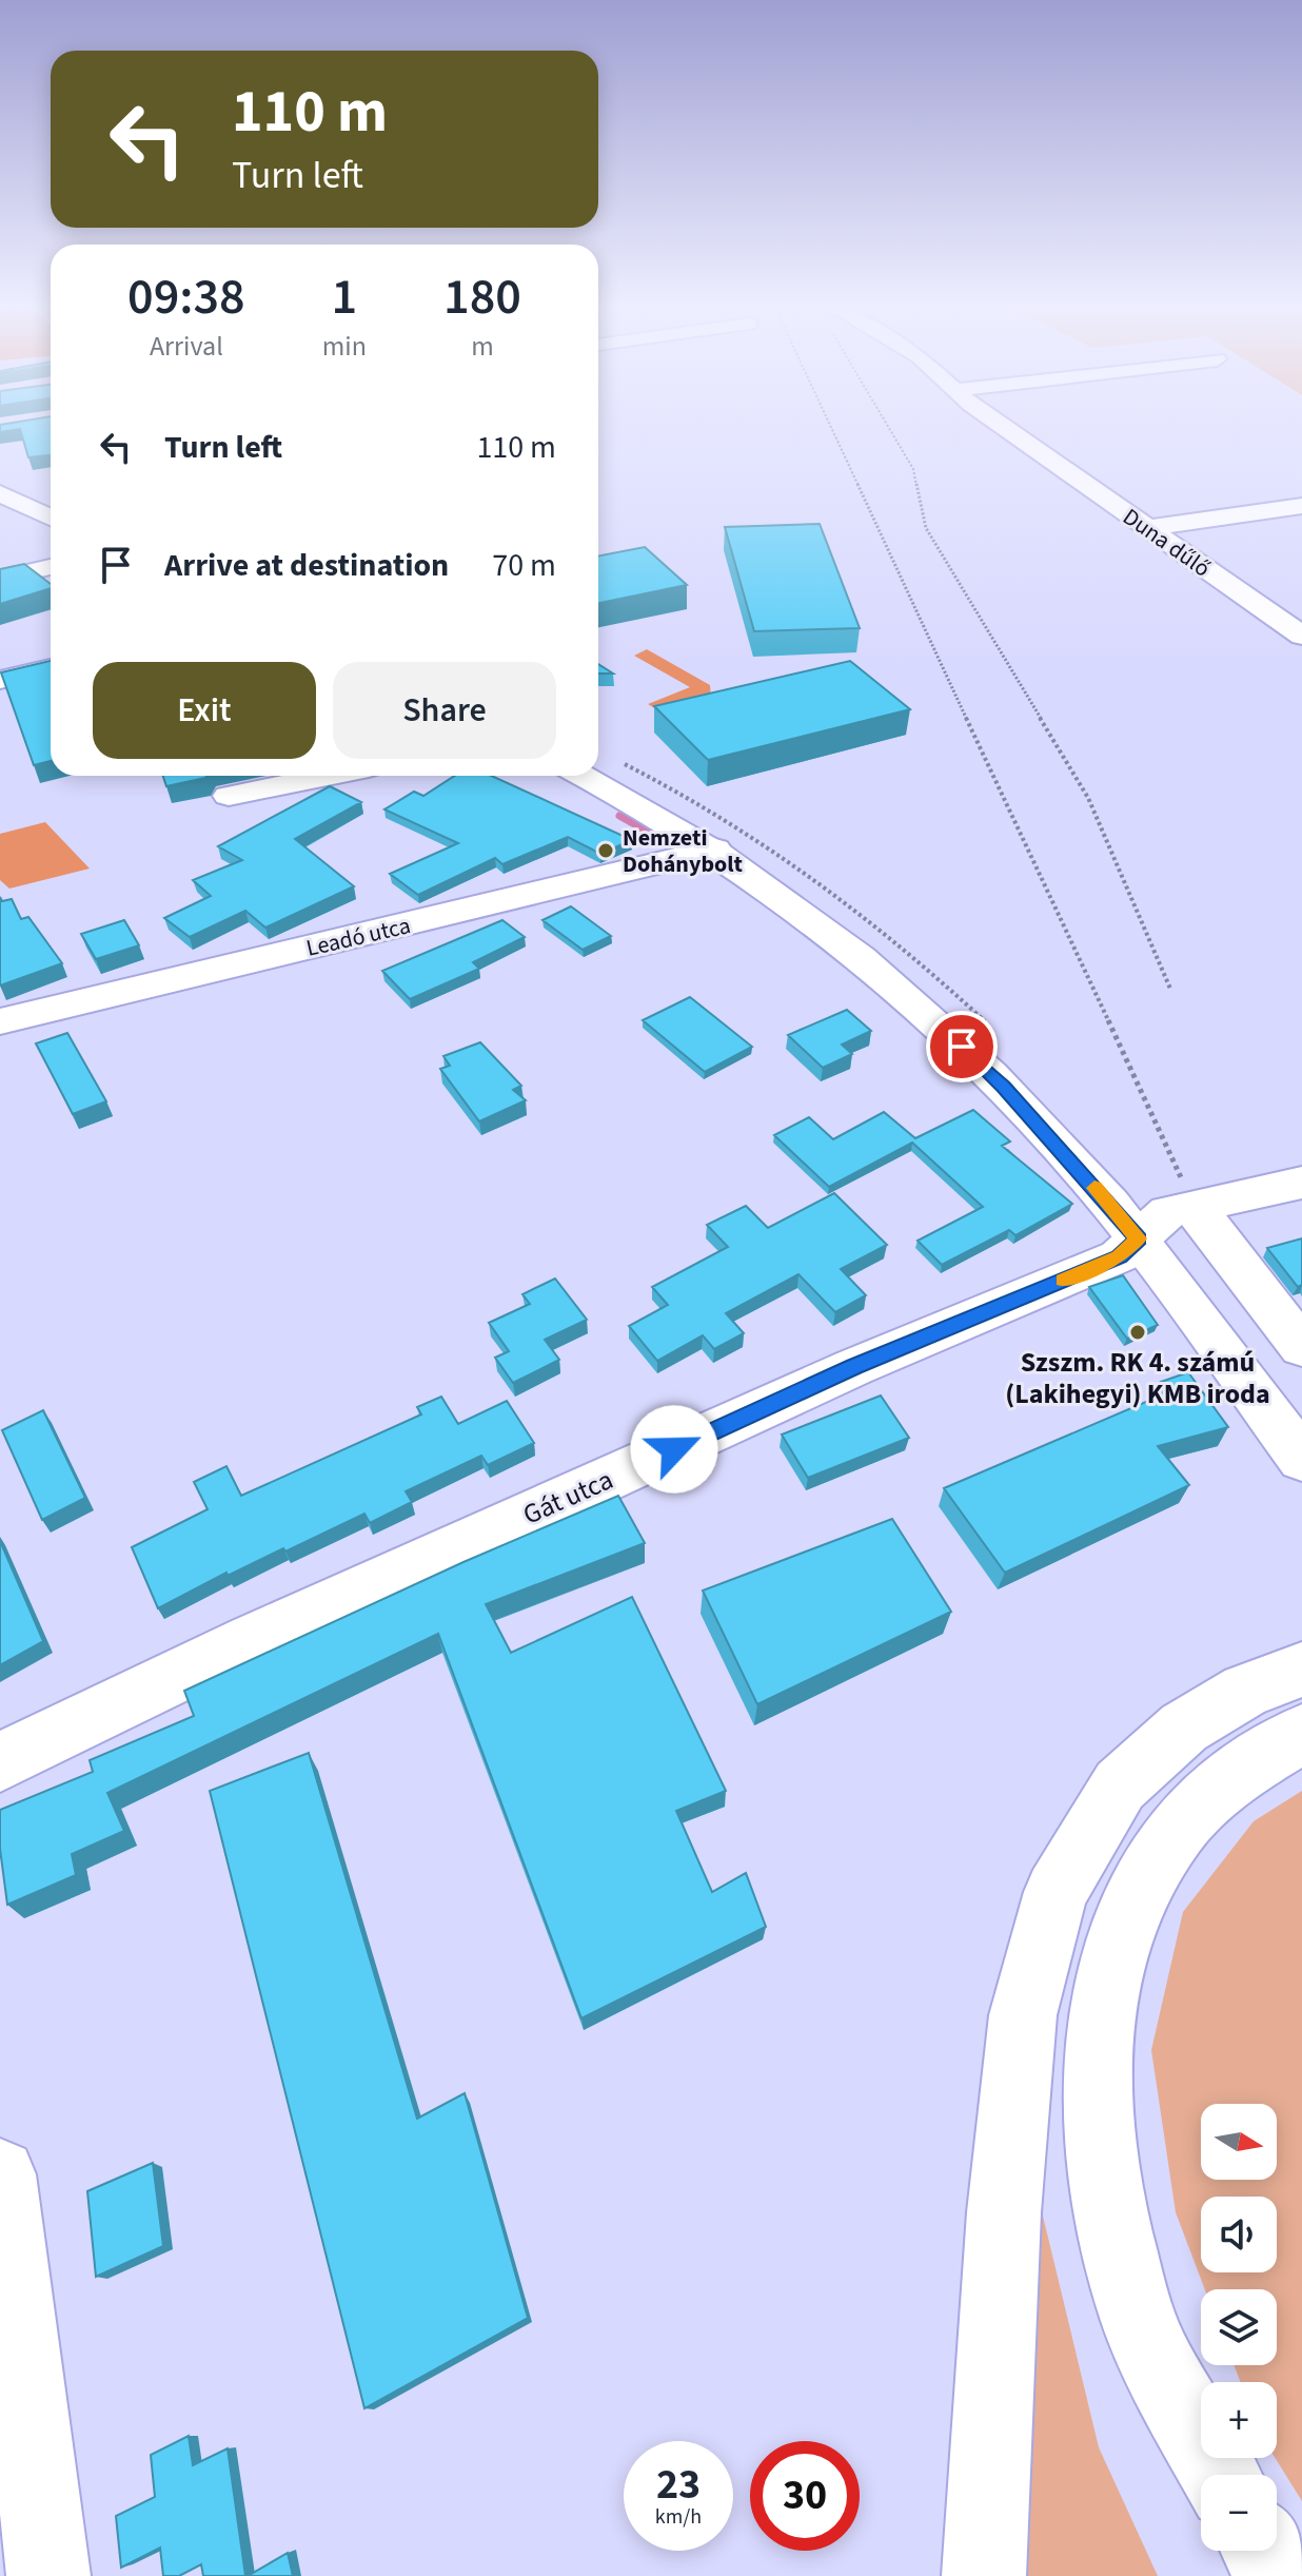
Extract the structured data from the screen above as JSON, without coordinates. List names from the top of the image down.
{
  "streets": {
    "main road": ["Duna dűlő", "Leadó utca", "Gát utca"]
  },
  "places": ["Nemzeti Dohánybolt", "Szszm. RK 4. számú (Lakihegyi) KMB iroda"],
  "north": "right",
  "page": {
    "turn": ["110 m", "Turn left"],
    "eta": [
      "09:38",
      "Arrival",
      "1",
      "min",
      "180",
      "m"
    ],
    "list": [
      {
        "name": "Turn left",
        "value": "110 m"
      },
      {
        "name": "Arrive at destination",
        "value": "70 m"
      }
    ],
    "buttons": ["Exit", "Share"],
    "map_buttons": ["+", "−"],
    "speed": "23 km/h",
    "limit": "30"
  }
}
